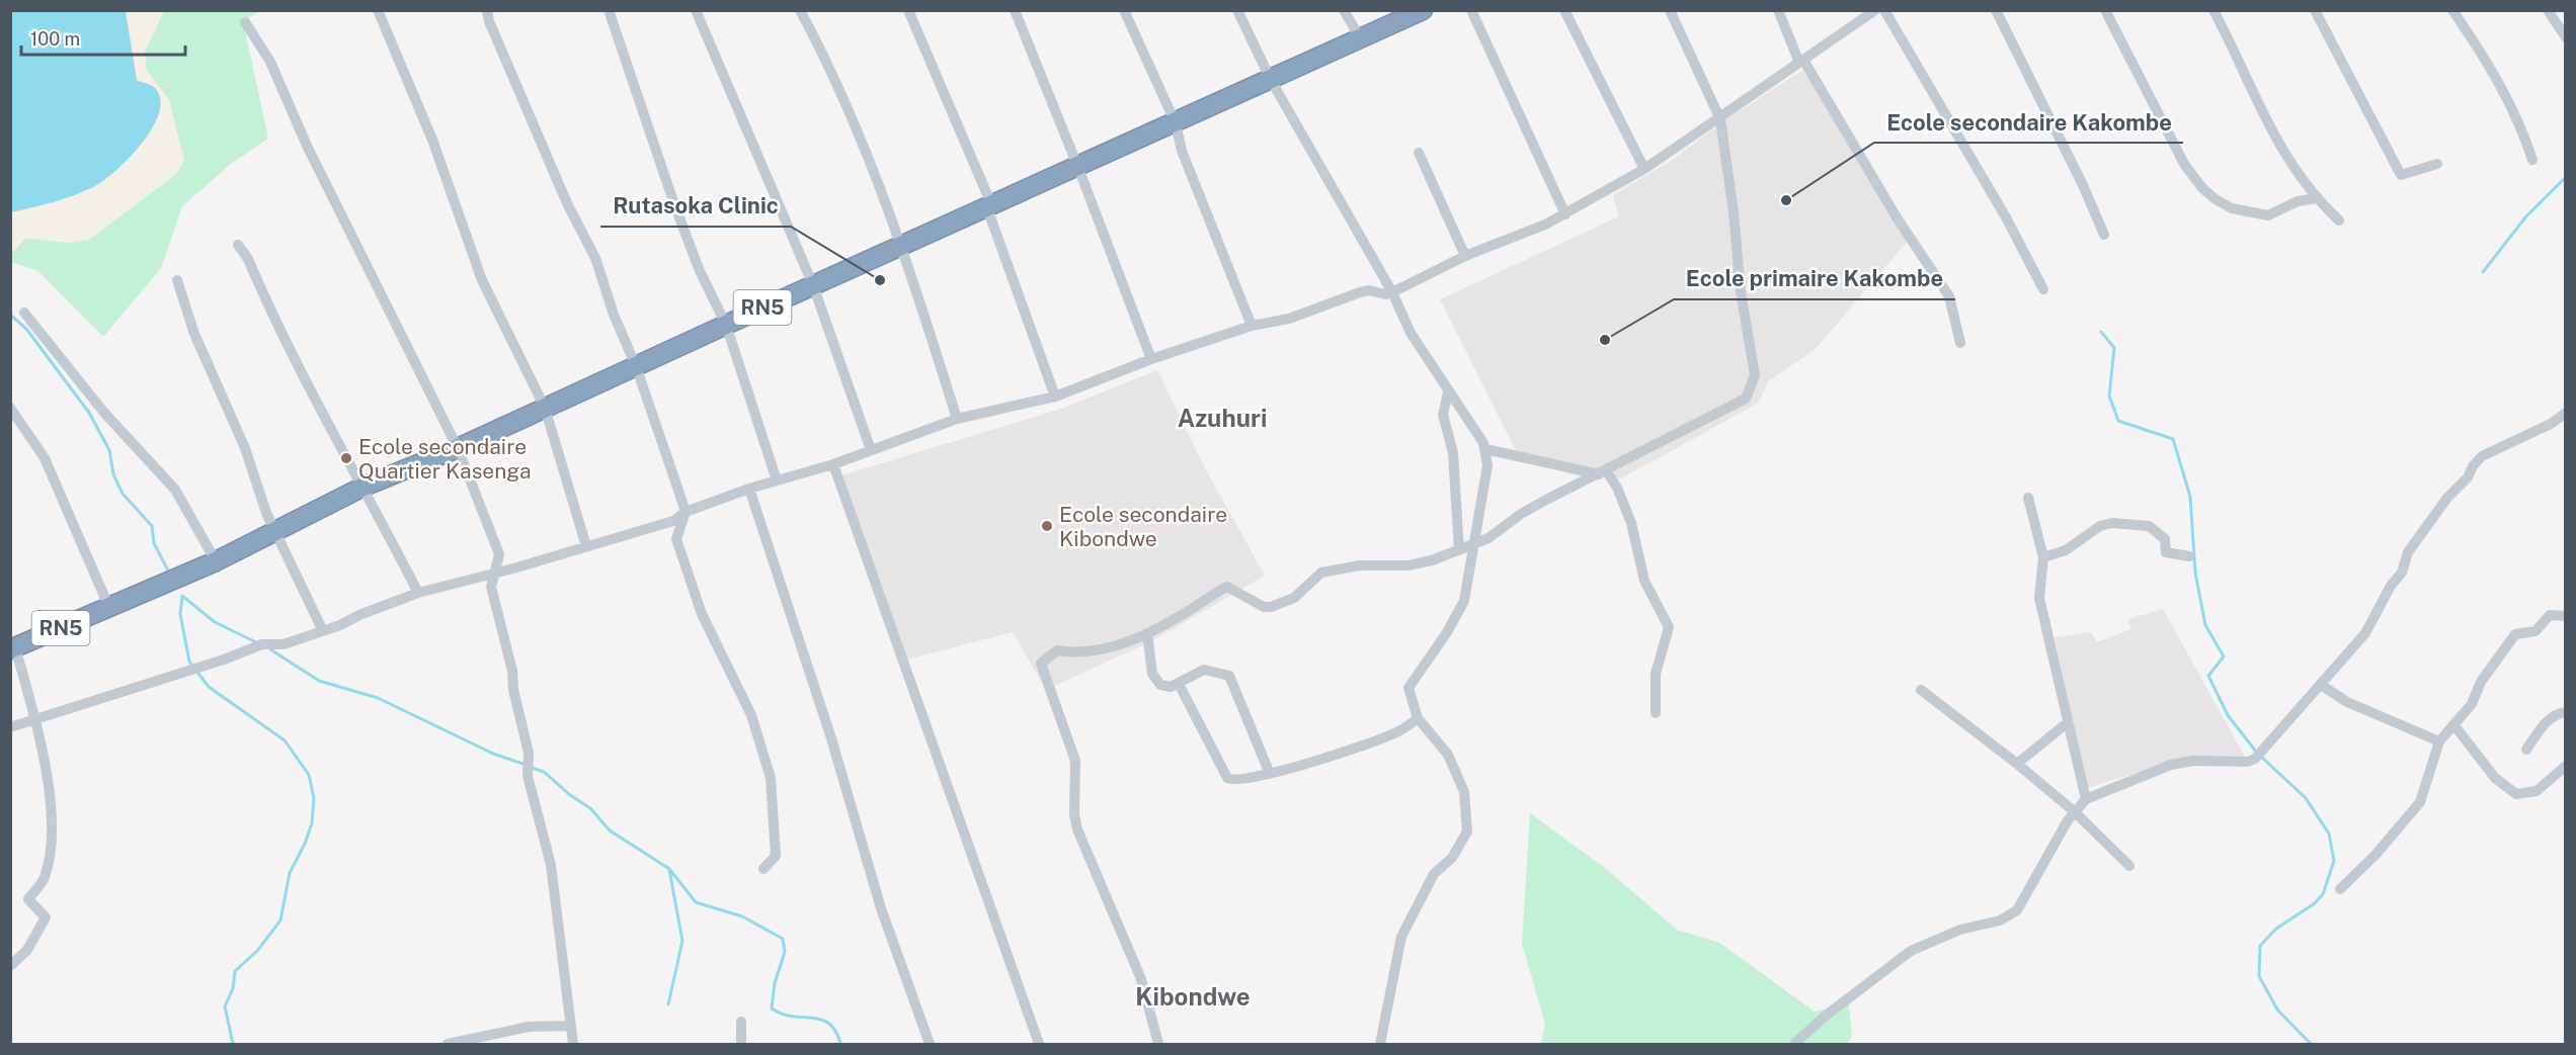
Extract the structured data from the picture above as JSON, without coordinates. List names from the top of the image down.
{
  "streets": {
    "highway": ["RN5"]
  },
  "districts": ["Azuhuri", "Kibondwe"],
  "places": [
    "Ecole secondaire Kakombe",
    "Rutasoka Clinic",
    "Ecole primaire Kakombe",
    "Ecole secondaire Quartier Kasenga",
    "Ecole secondaire Kibondwe"
  ],
  "scale_bar": "100 m"
}
